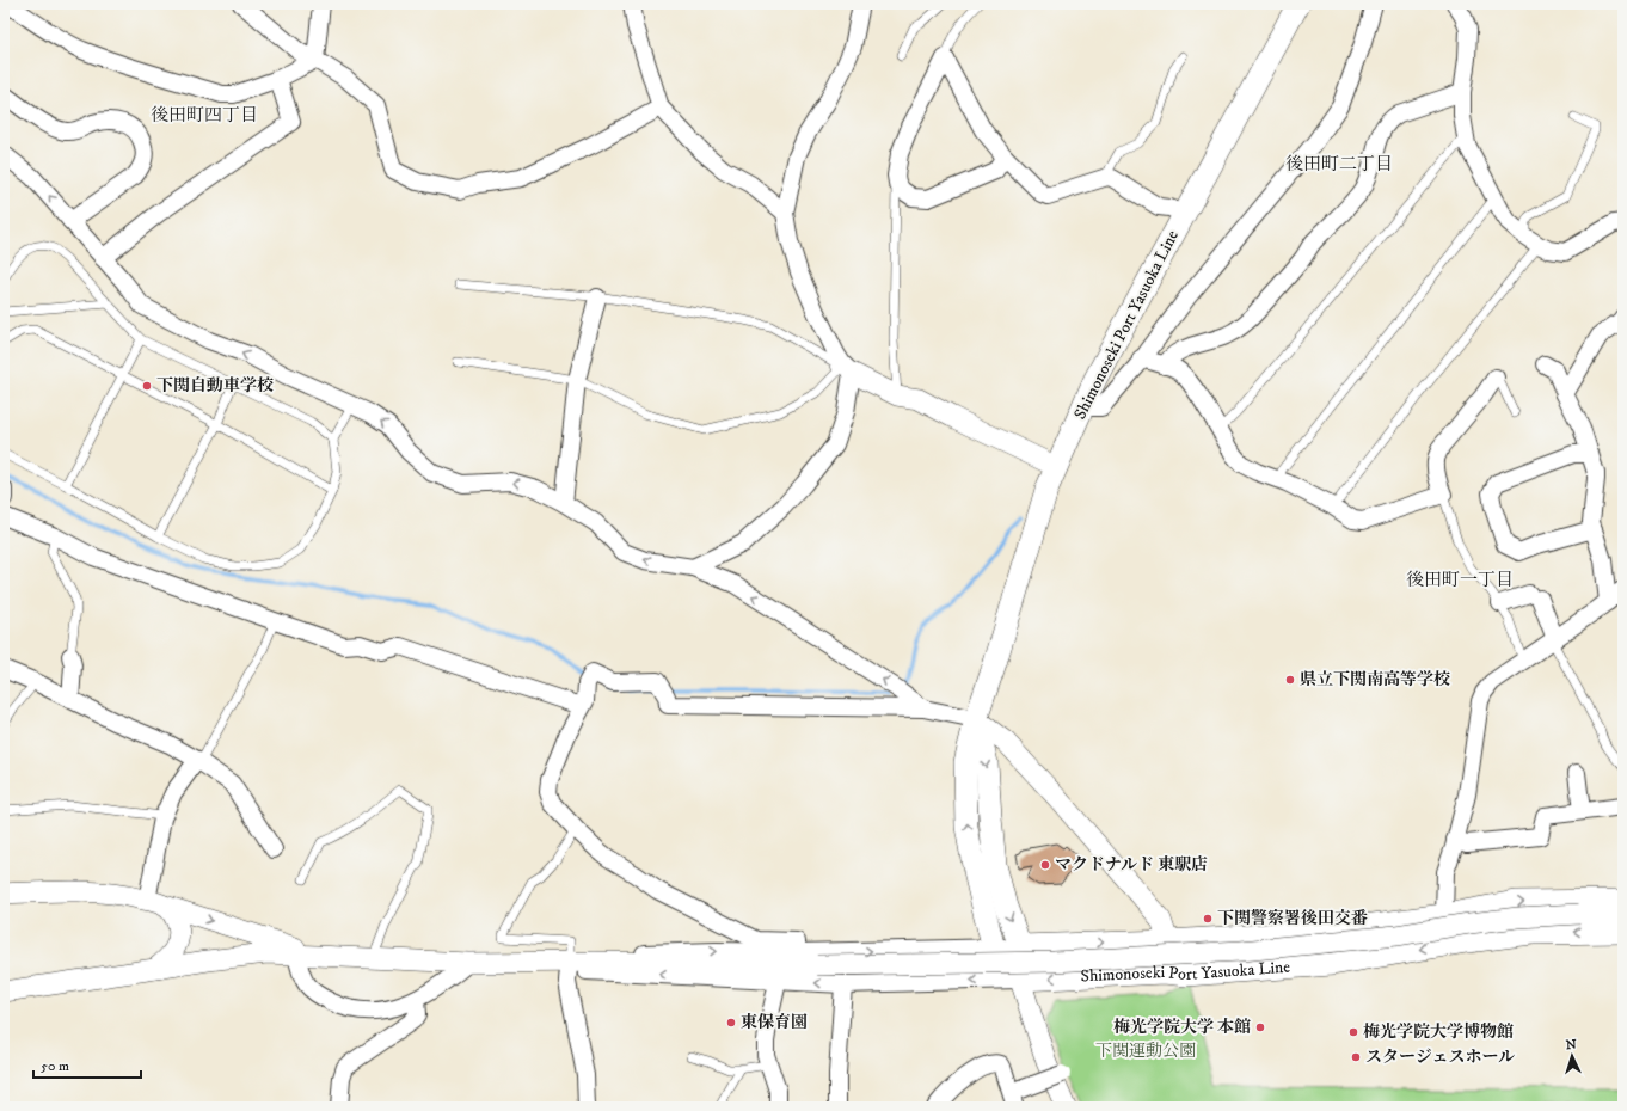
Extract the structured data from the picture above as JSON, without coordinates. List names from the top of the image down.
{
  "streets": {
    "main road": ["Shimonoseki Port Yasuoka Line"]
  },
  "districts": ["後田町四丁目", "後田町二丁目", "後田町一丁目"],
  "parks": ["下関運動公園"],
  "places": [
    "下関自動車学校",
    "県立下関南高等学校",
    "マクドナルド 東駅店",
    "下関警察署後田交番",
    "東保育園",
    "梅光学院大学 本館",
    "梅光学院大学博物館",
    "スタージェスホール"
  ],
  "scale_bar": "50 m",
  "north": "top"
}
